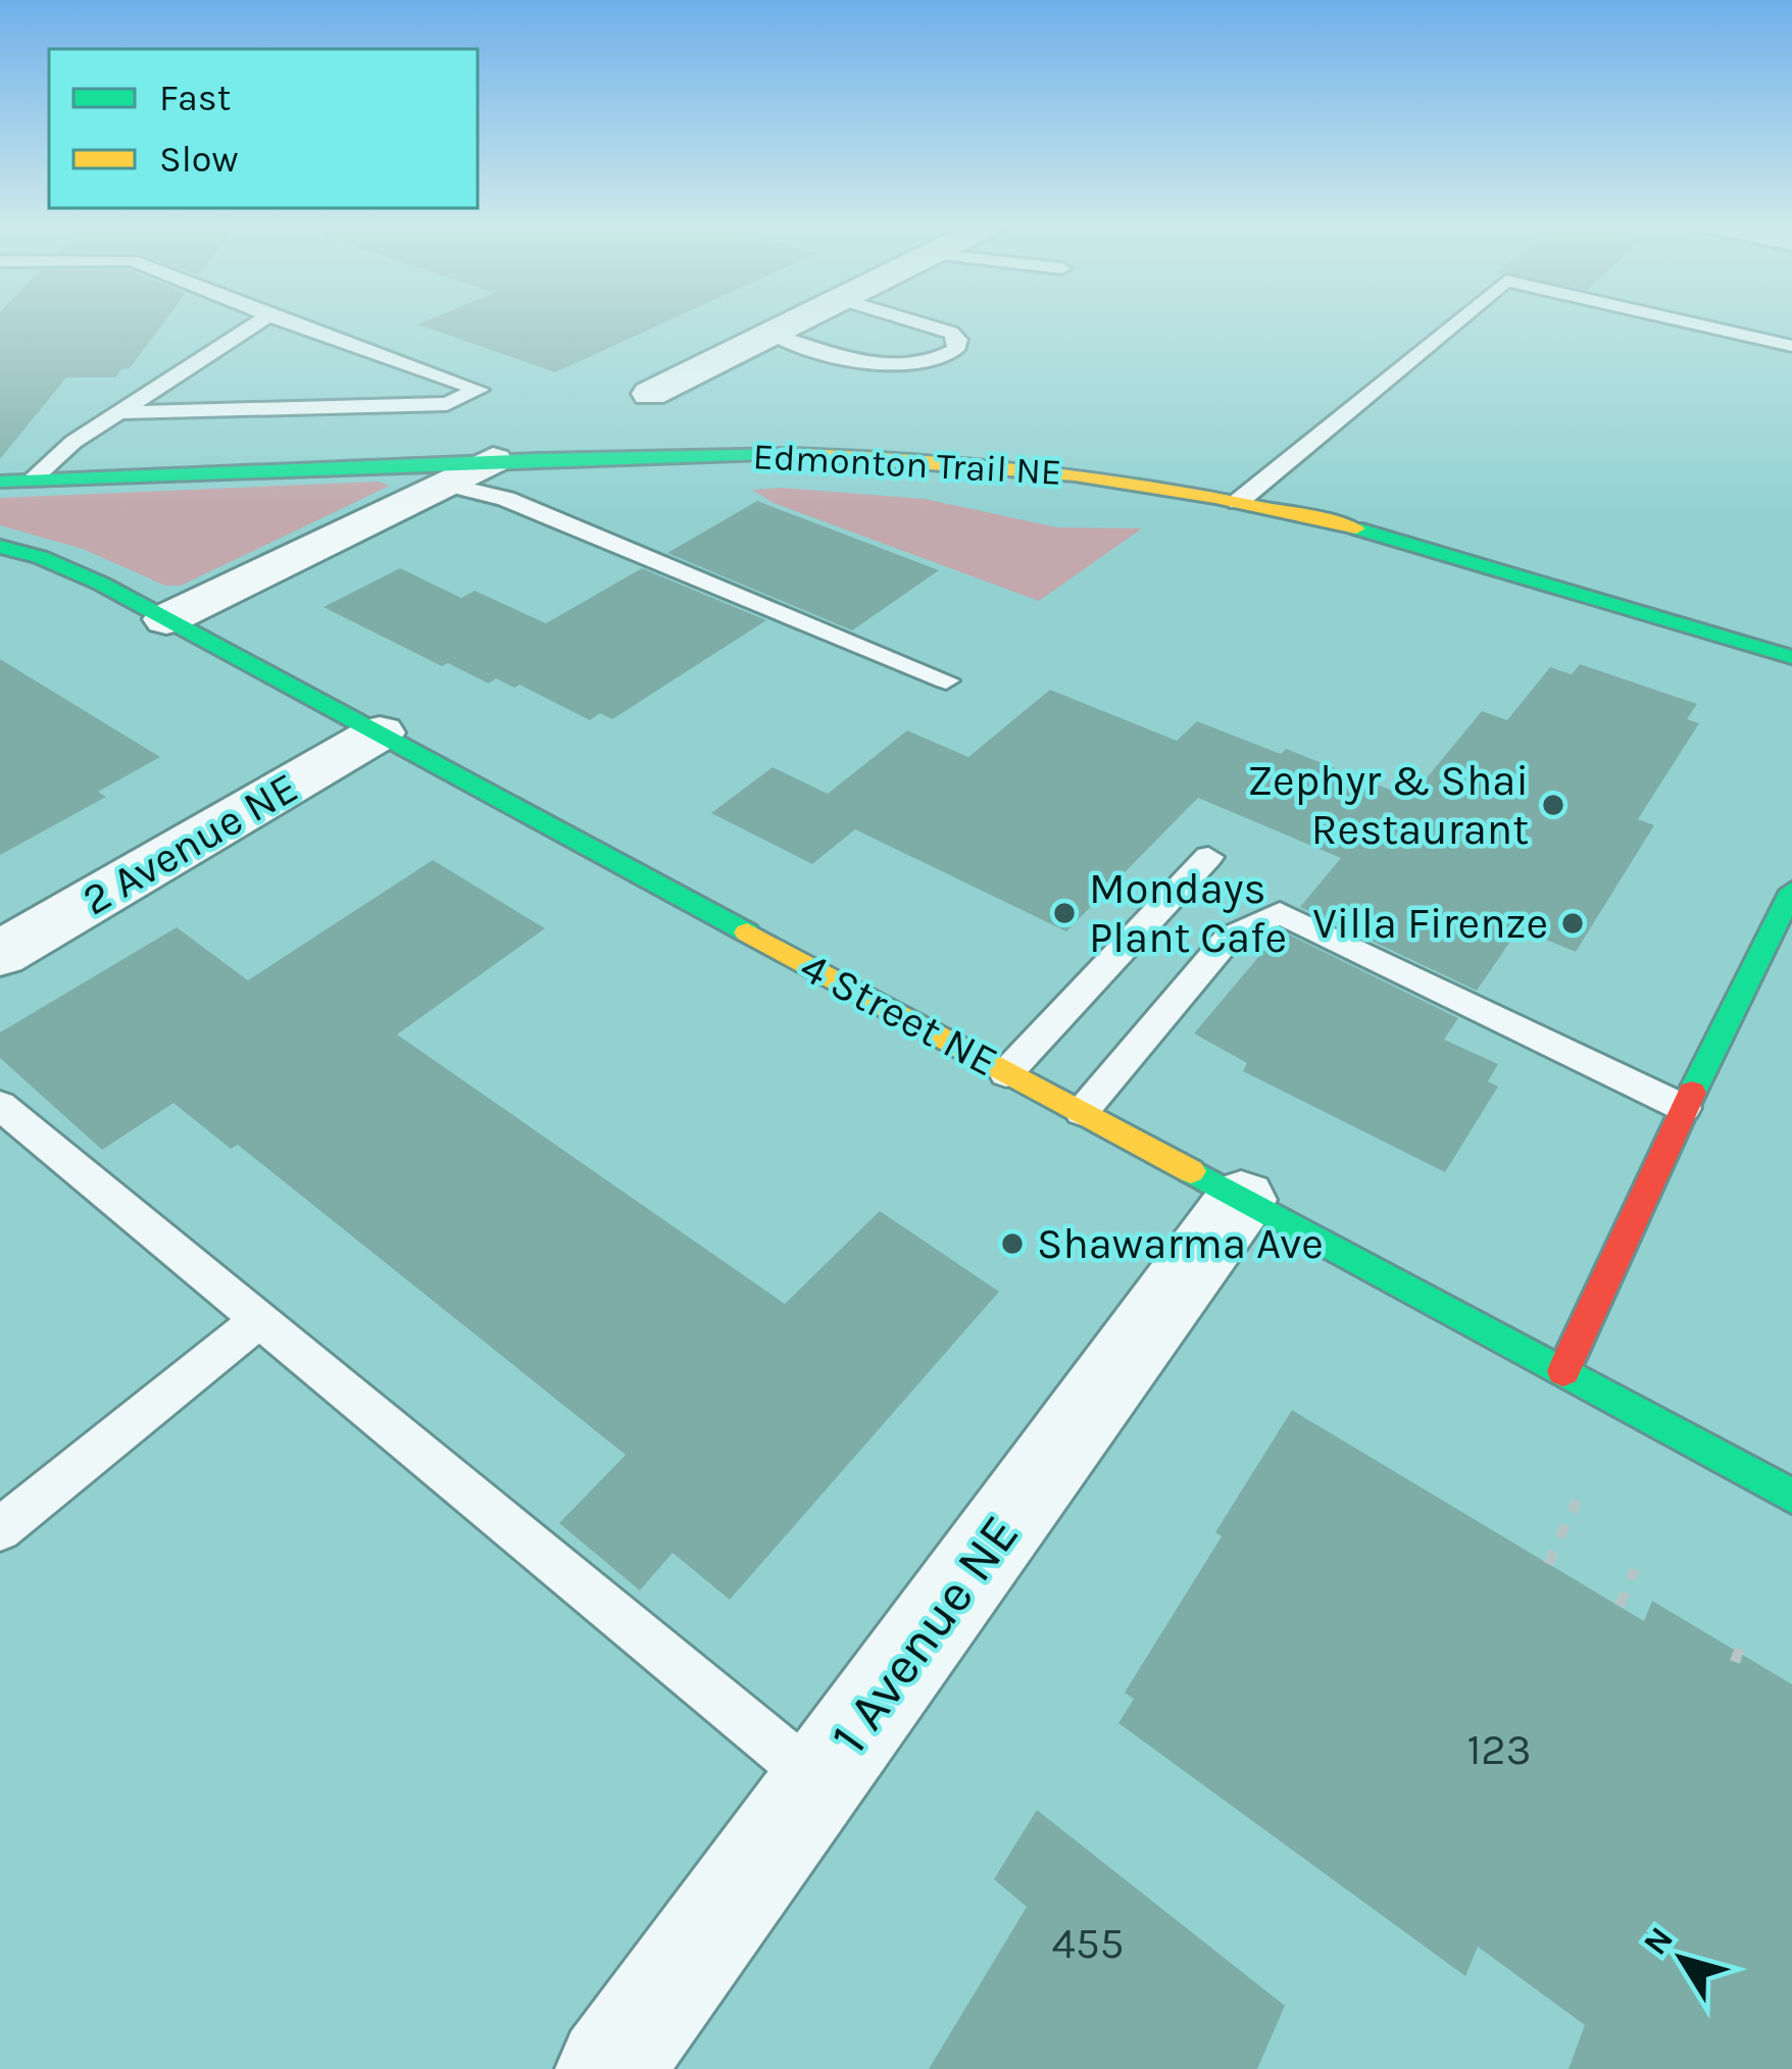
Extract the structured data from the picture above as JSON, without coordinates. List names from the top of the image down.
{
  "streets": {
    "main road": ["Edmonton Trail NE", "4 Street NE"],
    "street": ["2 Avenue NE", "1 Avenue NE"]
  },
  "crossings": [
    ["2 Avenue NE", "4 Street NE"],
    ["4 Street NE", "1 Avenue NE"]
  ],
  "places": [
    "Zephyr & Shai Restaurant",
    "Mondays Plant Cafe",
    "Villa Firenze",
    "Shawarma Ave"
  ],
  "house_numbers": ["123", "455"],
  "legend": ["Fast", "Slow"],
  "north": "top left"
}
